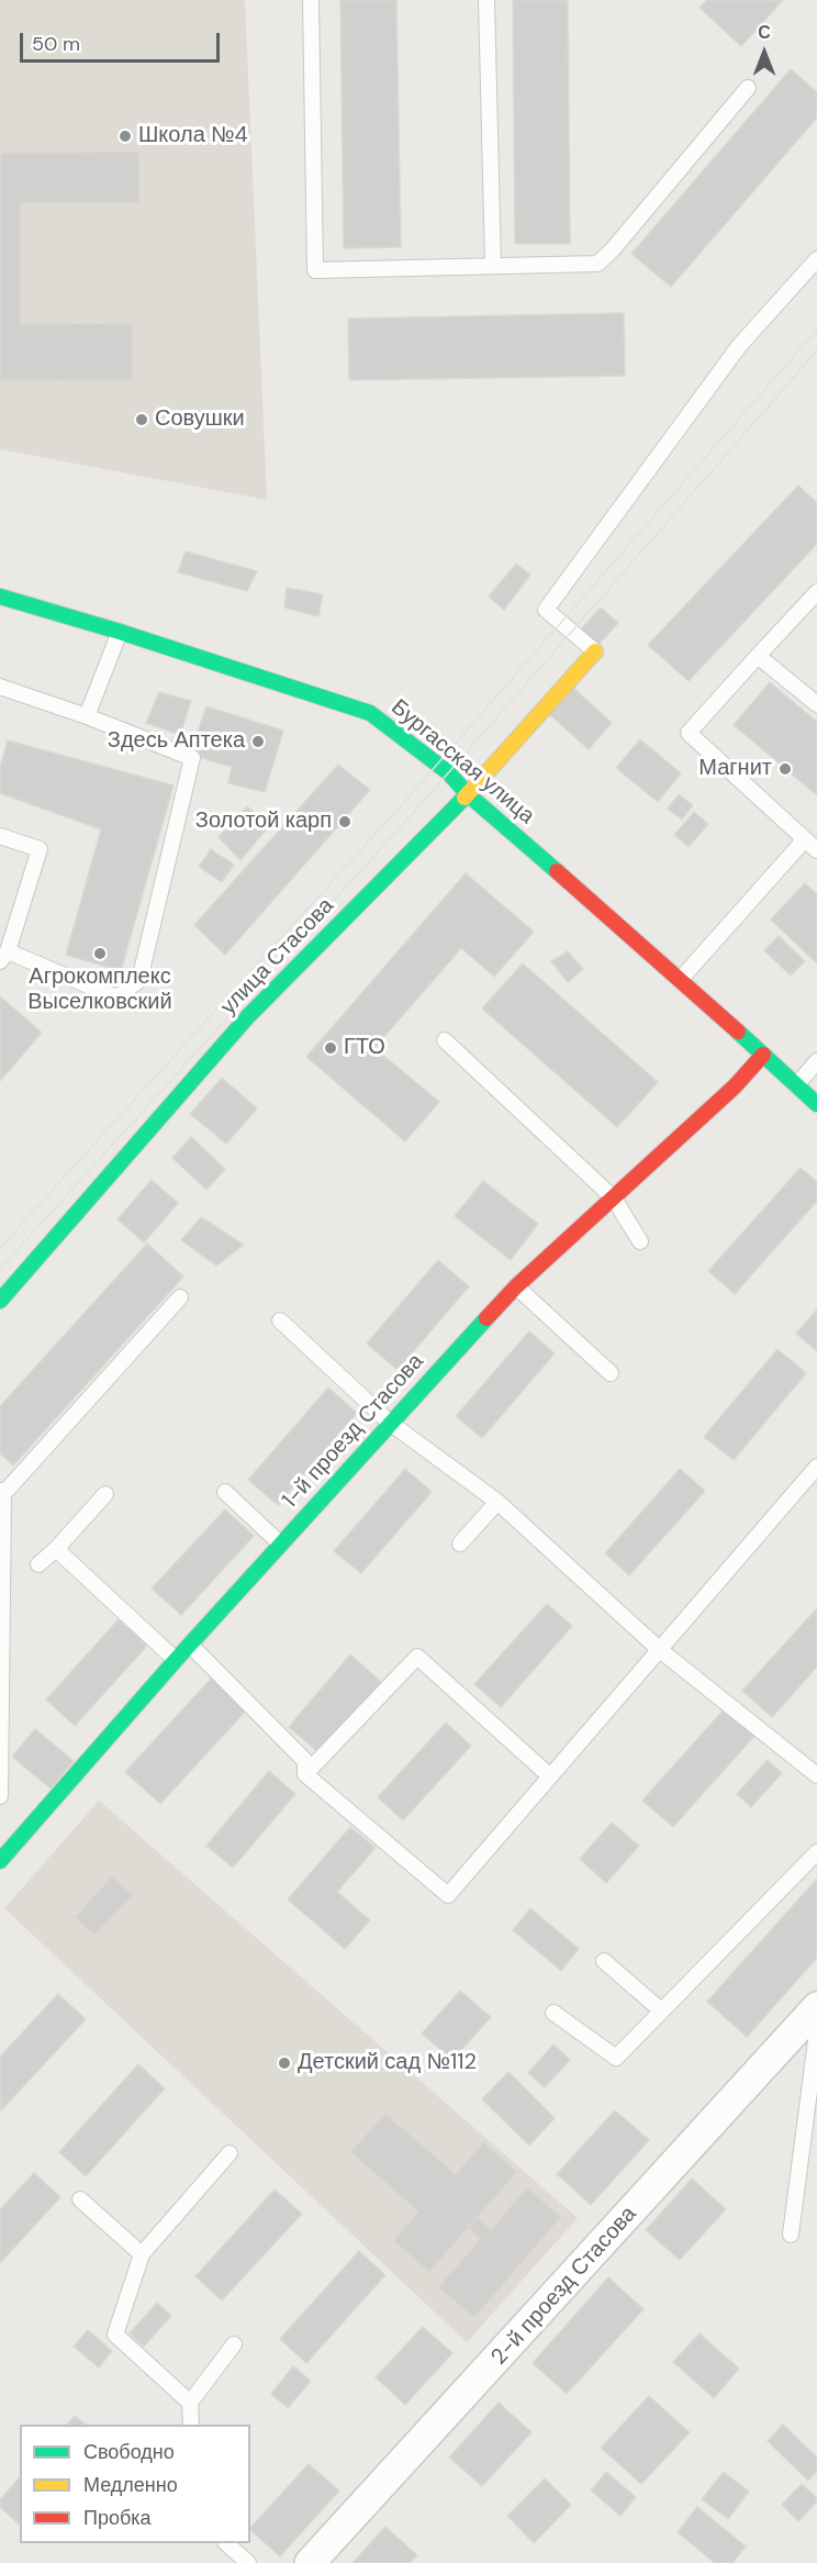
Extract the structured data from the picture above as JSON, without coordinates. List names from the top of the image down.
{
  "streets": {
    "street": [
      "Бургасская улица",
      "улица Стасова",
      "1-й проезд Стасова",
      "2-й проезд Стасова"
    ]
  },
  "crossings": [
    ["Бургасская улица", "улица Стасова"],
    ["Бургасская улица", "1-й проезд Стасова"]
  ],
  "places": [
    "Школа №4",
    "Совушки",
    "Здесь Аптека",
    "Магнит",
    "Золотой карп",
    "Агрокомплекс Выселковский",
    "ГТО",
    "Детский сад №112"
  ],
  "legend": ["Свободно", "Медленно", "Пробка"],
  "scale_bar": "50 m",
  "north": "top"
}
